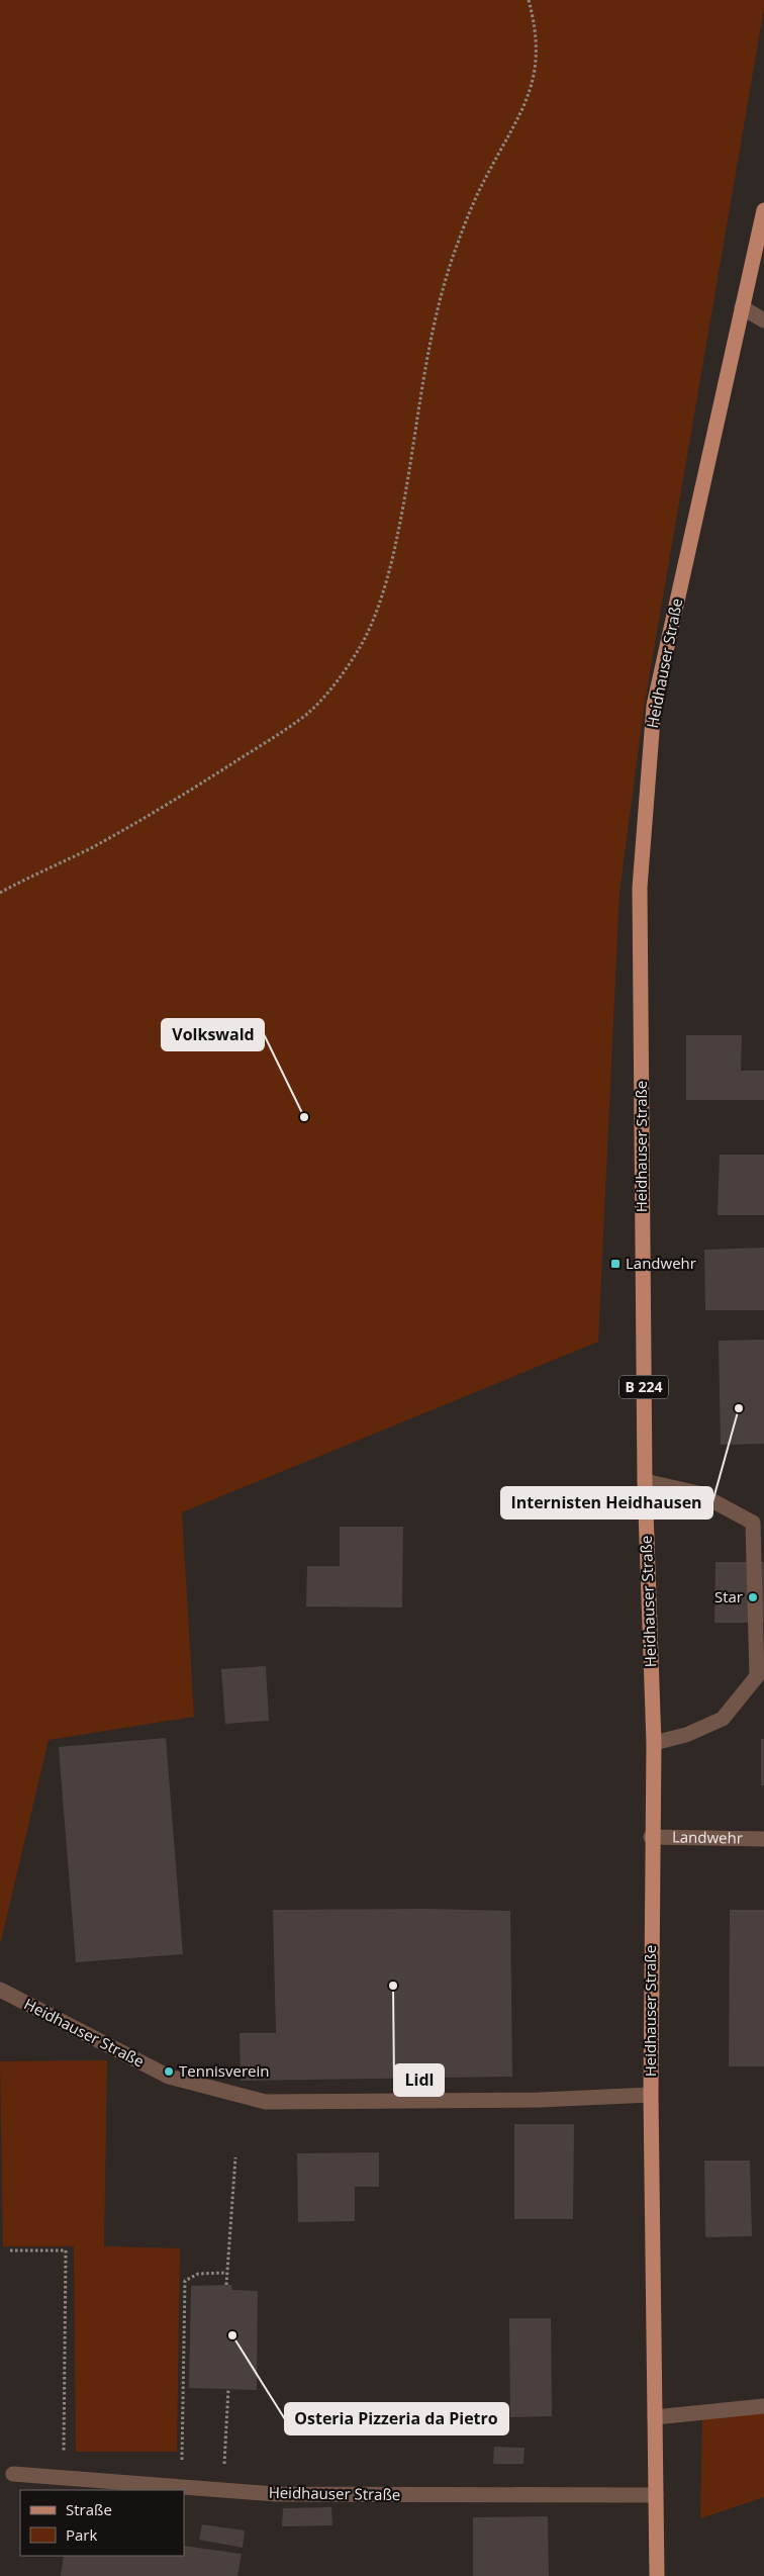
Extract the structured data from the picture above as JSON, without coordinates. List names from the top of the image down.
{
  "streets": {
    "main road": ["Heidhauser Straße", "B 224"],
    "street": ["Landwehr"]
  },
  "crossings": [
    ["Heidhauser Straße", "Landwehr"]
  ],
  "places": {
    "other": [
      "Volkswald",
      "Internisten Heidhausen",
      "Star",
      "Lidl",
      "Tennisverein",
      "Osteria Pizzeria da Pietro"
    ],
    "transit": ["Landwehr"]
  },
  "legend": ["Straße", "Park"]
}
